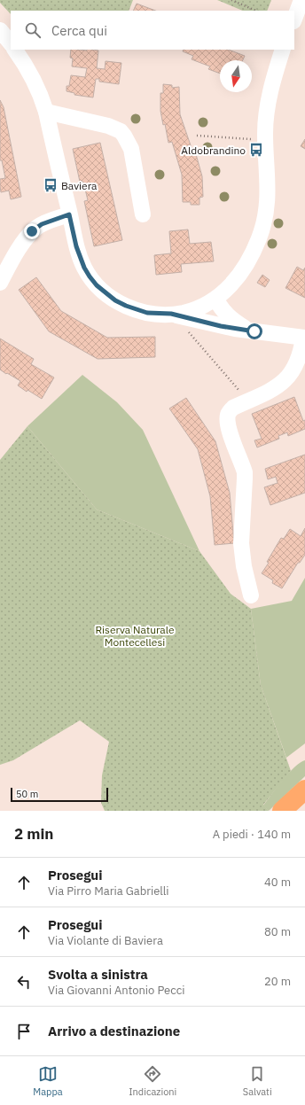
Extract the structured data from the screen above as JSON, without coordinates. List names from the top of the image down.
{
  "parks": ["Riserva Naturale Montecellesi"],
  "places": {
    "bus stop": ["Aldobrandino", "Baviera"]
  },
  "scale_bar": "50 m",
  "north": "bottom",
  "page": {
    "search": "Cerca qui",
    "scale": "50 m",
    "heading": ["2 min", "A piedi · 140 m"],
    "list": [
      ["Prosegui", "Via Pirro Maria Gabrielli", "40 m"],
      ["Prosegui", "Via Violante di Baviera", "80 m"],
      ["Svolta a sinistra", "Via Giovanni Antonio Pecci", "20 m"],
      "Arrivo a destinazione"
    ],
    "nav": ["Mappa", "Indicazioni", "Salvati"]
  }
}
